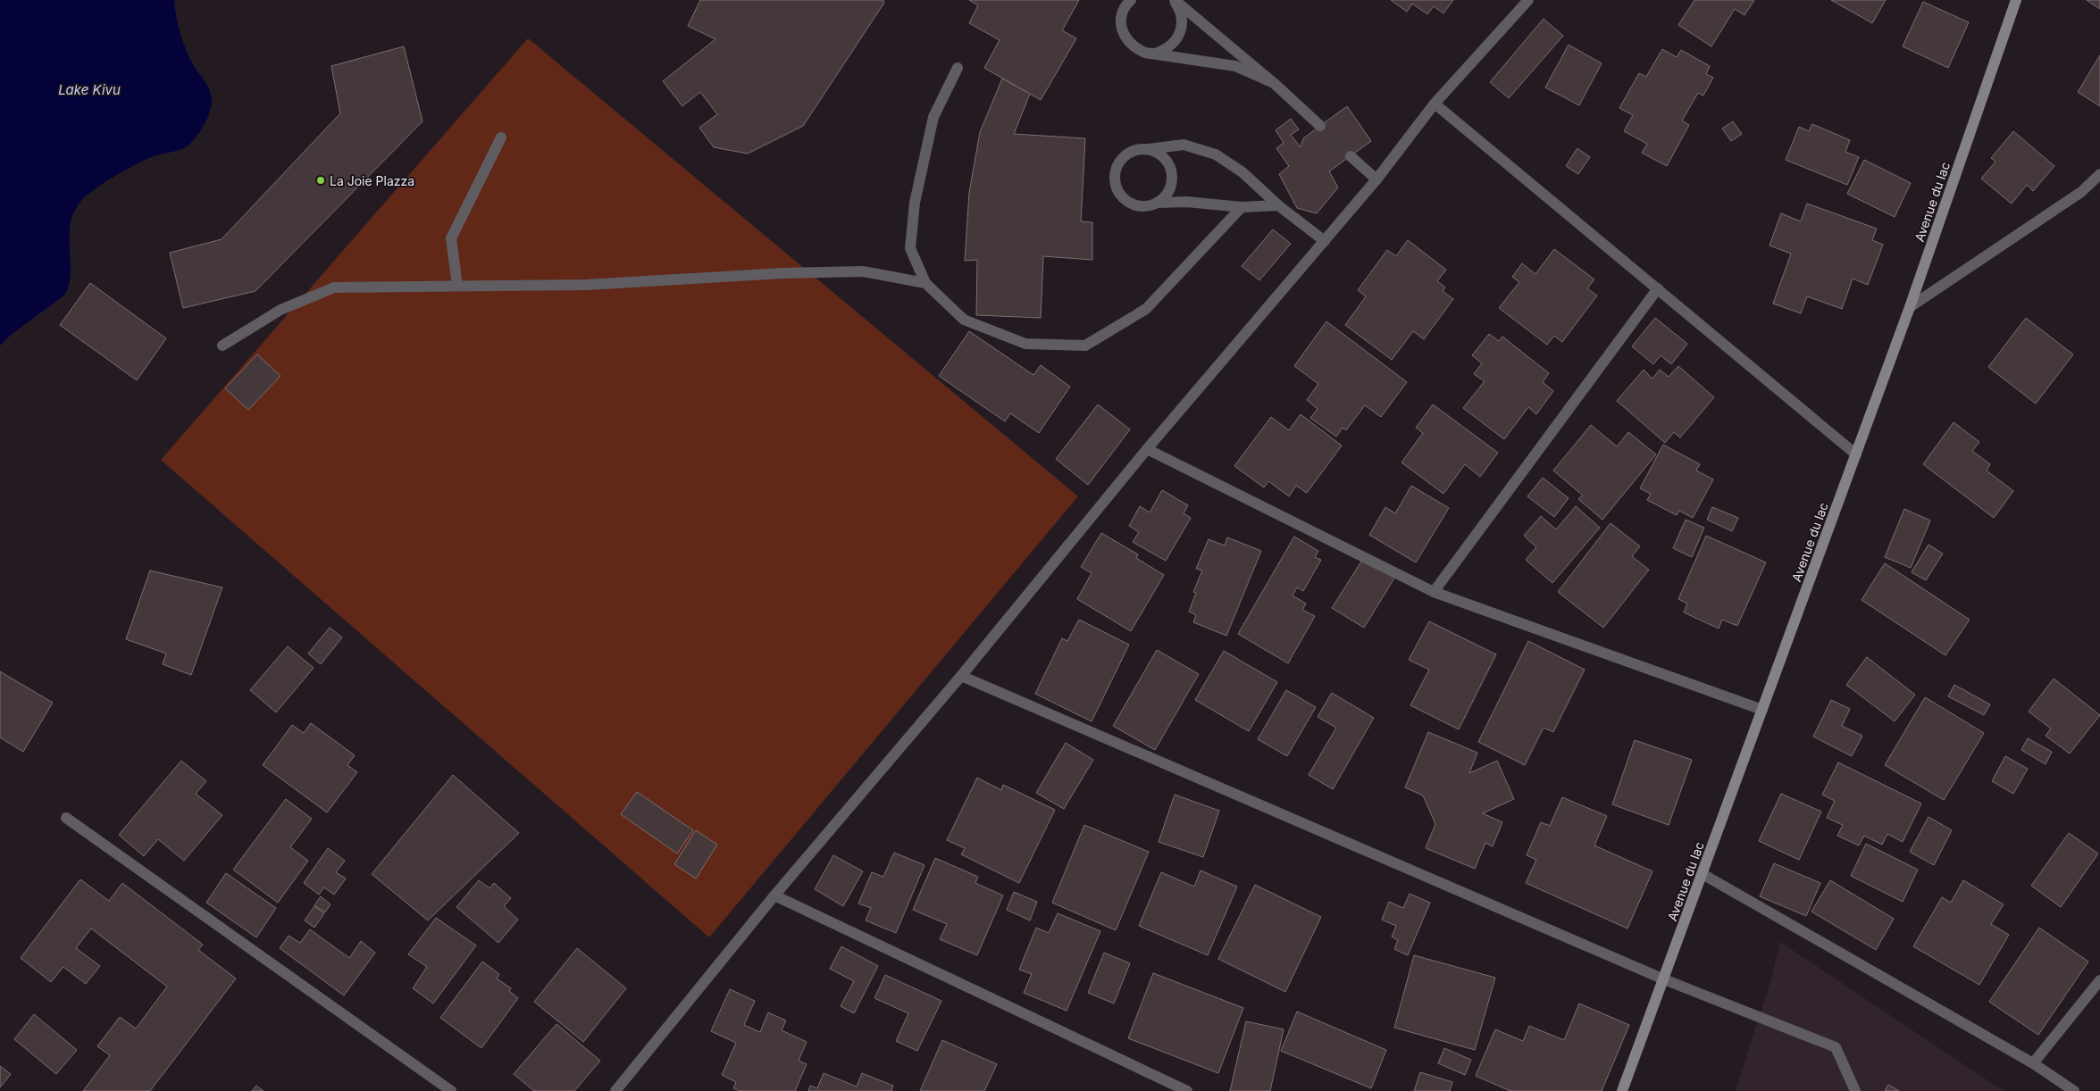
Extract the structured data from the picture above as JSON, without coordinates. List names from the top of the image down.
{
  "streets": {
    "main road": ["Avenue du lac"]
  },
  "water": ["Lake Kivu"],
  "places": ["La Joie Plazza"]
}
